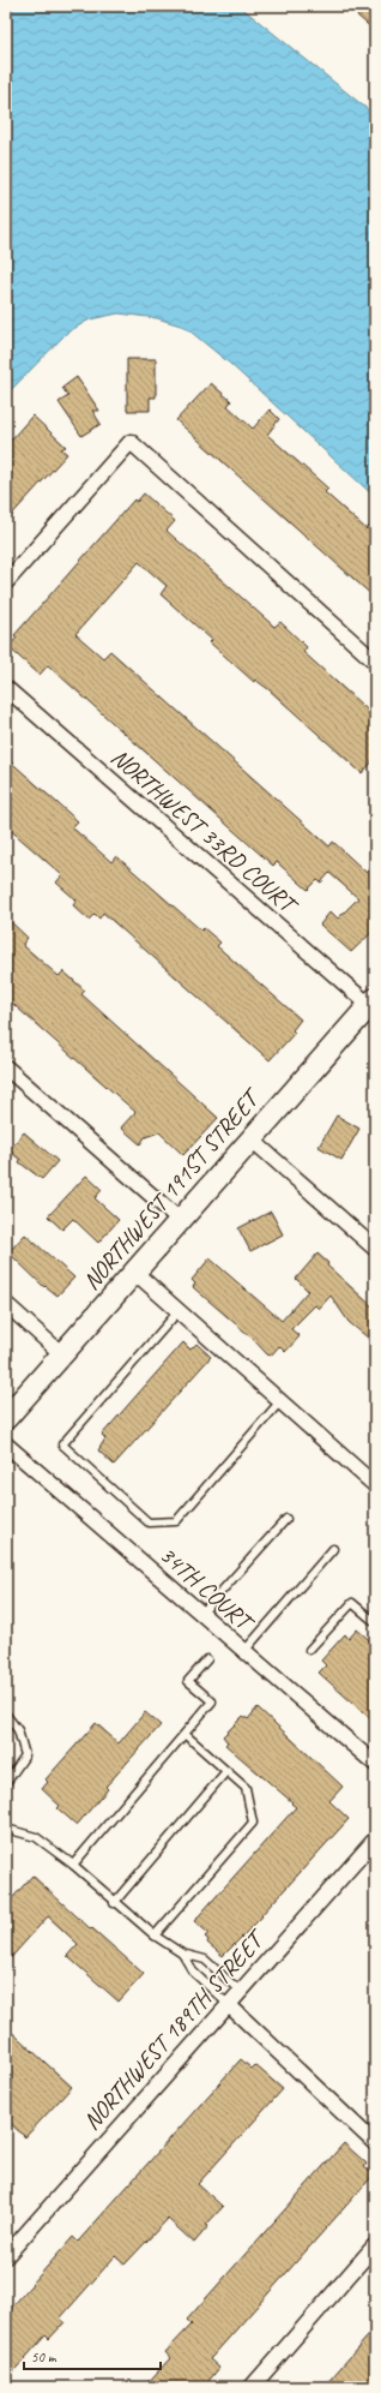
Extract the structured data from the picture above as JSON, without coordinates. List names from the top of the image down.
{
  "streets": {
    "street": [
      "NORTHWEST 33RD COURT",
      "NORTHWEST 191ST STREET",
      "34TH COURT",
      "NORTHWEST 189TH STREET"
    ]
  },
  "crossings": [
    ["NORTHWEST 33RD COURT", "NORTHWEST 191ST STREET"]
  ],
  "scale_bar": "50 m"
}
